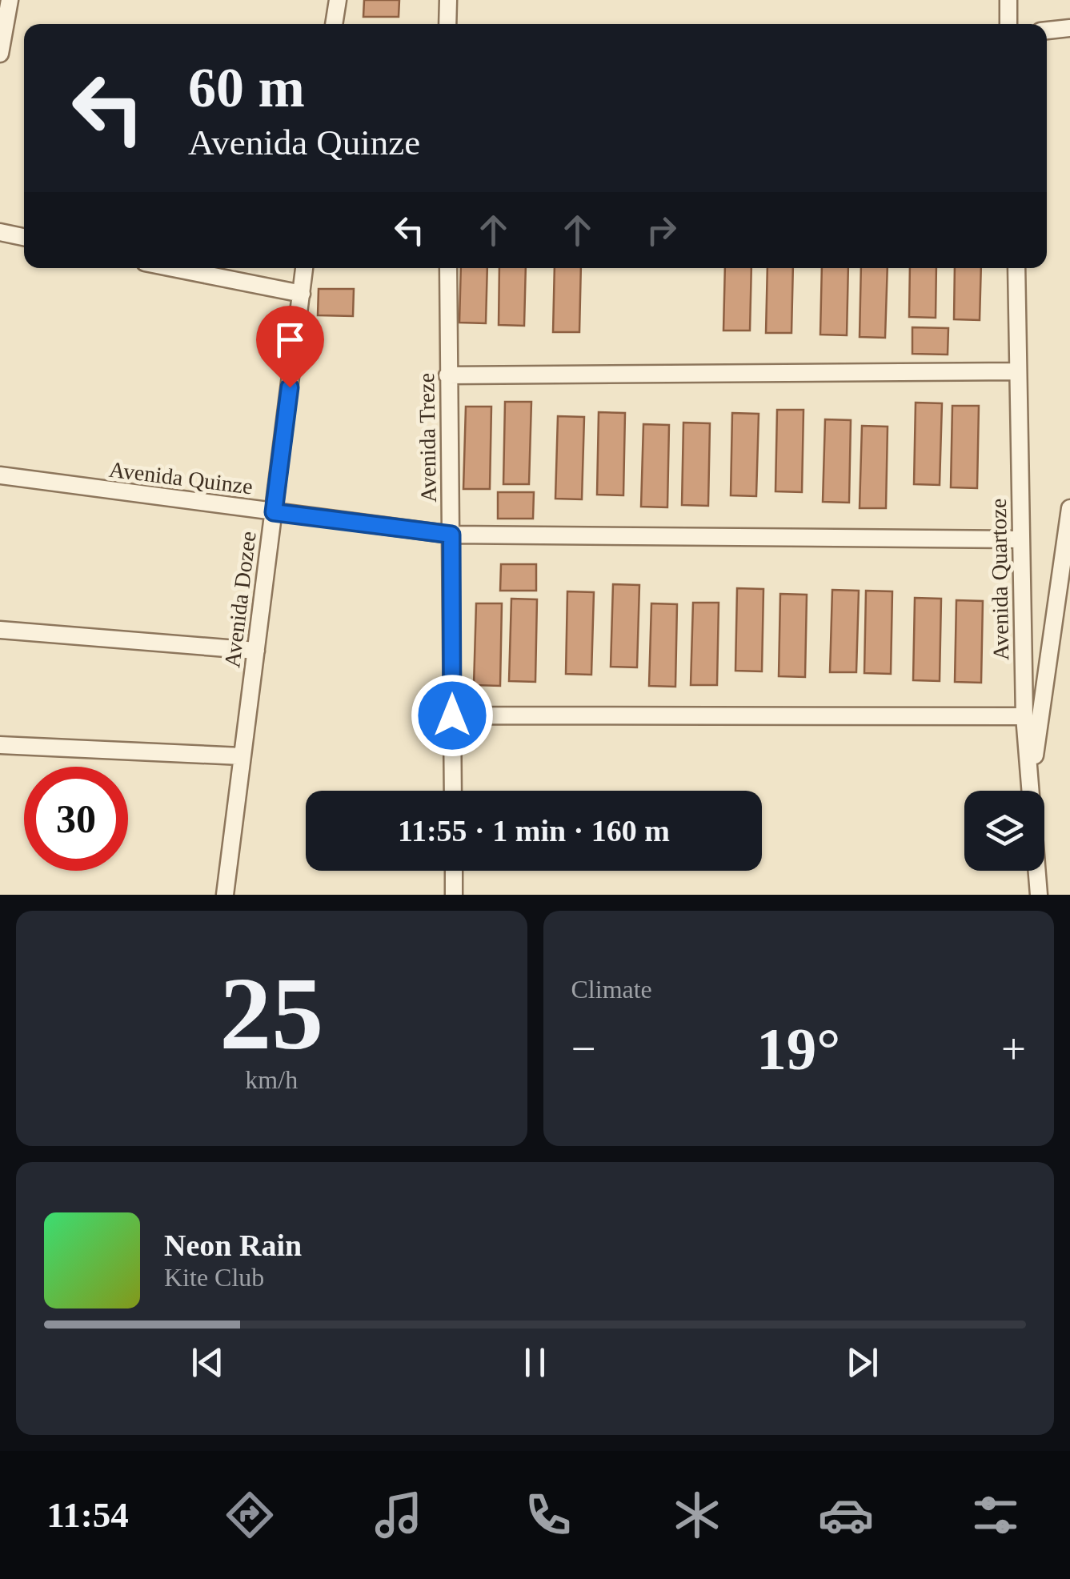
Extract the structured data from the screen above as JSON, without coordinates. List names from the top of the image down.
{
  "streets": {
    "street": [
      "Avenida Treze",
      "Avenida Quinze",
      "Avenida Quartoze",
      "Avenida Dozee"
    ]
  },
  "crossings": [
    ["Avenida Treze", "Avenida Quinze"],
    ["Avenida Quinze", "Avenida Quartoze"],
    ["Avenida Quinze", "Avenida Dozee"]
  ],
  "page": {
    "turn": ["60 m", "Avenida Quinze"],
    "limit": "30",
    "trip": "11:55 · 1 min · 160 m",
    "tile": [
      ["25", "km/h"],
      "Climate"
    ],
    "heat": ["−", "19°", "+"],
    "song": ["Neon Rain", "Kite Club"],
    "tabs": "11:54"
  }
}
